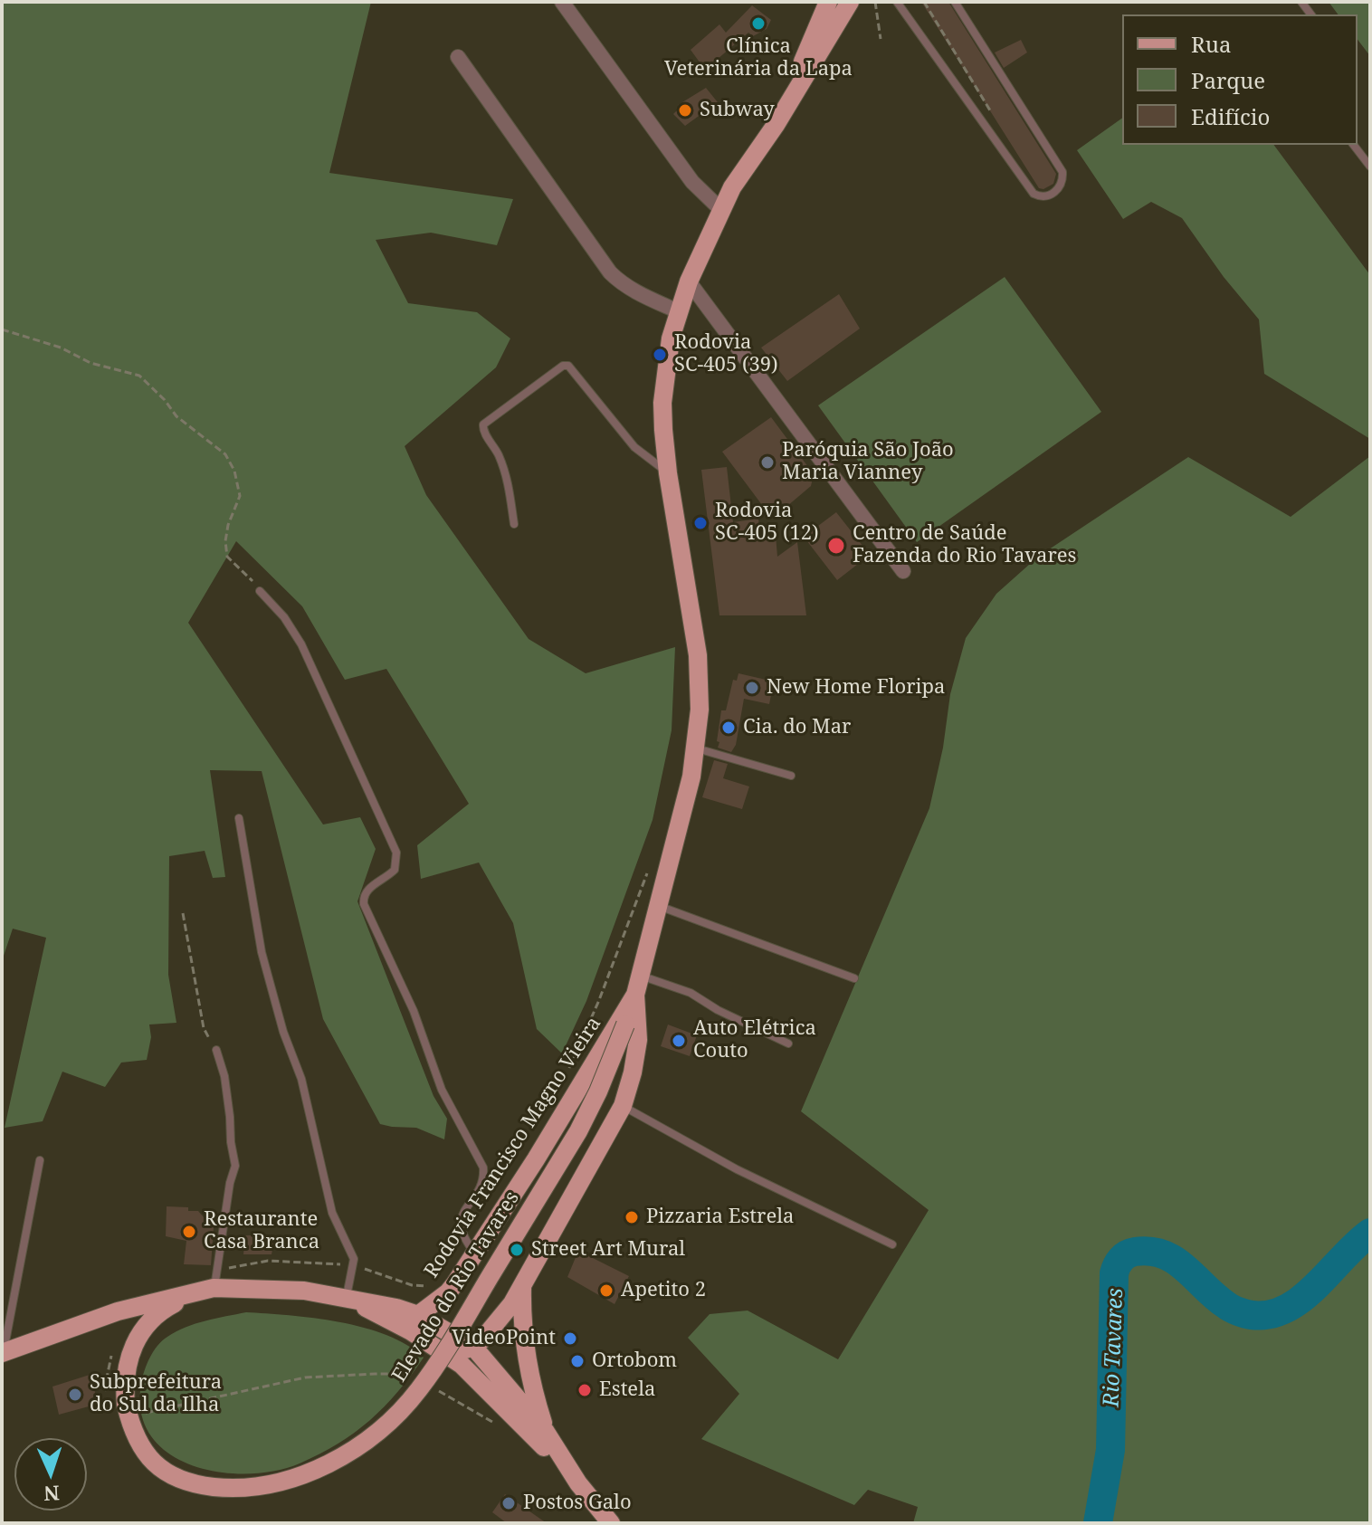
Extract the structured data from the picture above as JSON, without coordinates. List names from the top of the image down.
{
  "streets": {
    "main road": ["Rodovia Francisco Magno Vieira", "Elevado do Rio Tavares"]
  },
  "crossings": [
    ["Rodovia Francisco Magno Vieira", "Elevado do Rio Tavares"]
  ],
  "water": ["Rio Tavares"],
  "places": [
    "Clínica Veterinária da Lapa",
    "Subway",
    "Rodovia SC-405 (39)",
    "Paróquia São João Maria Vianney",
    "Rodovia SC-405 (12)",
    "Centro de Saúde Fazenda do Rio Tavares",
    "New Home Floripa",
    "Cia. do Mar",
    "Auto Elétrica Couto",
    "Pizzaria Estrela",
    "Restaurante Casa Branca",
    "Street Art Mural",
    "Apetito 2",
    "VideoPoint",
    "Ortobom",
    "Estela",
    "Subprefeitura do Sul da Ilha",
    "Postos Galo"
  ],
  "legend": ["Rua", "Parque", "Edifício"],
  "north": "bottom"
}
